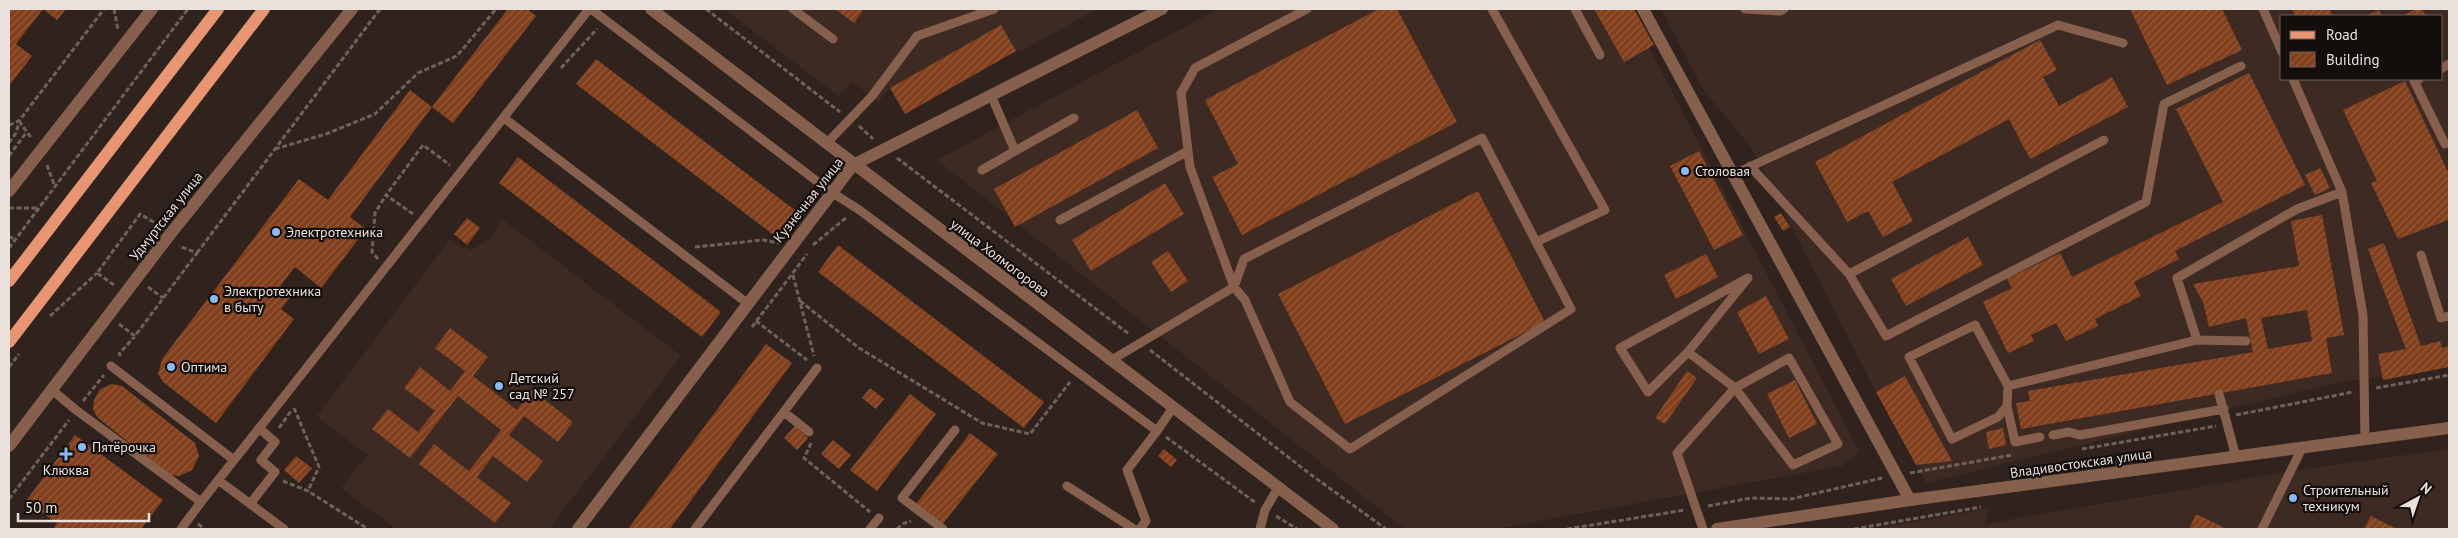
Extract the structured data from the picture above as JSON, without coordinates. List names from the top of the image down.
{
  "streets": {
    "street": [
      "Кузнечная улица",
      "Удмуртская улица",
      "улица Холмогорова",
      "Владивостокская улица"
    ]
  },
  "crossings": [
    ["Кузнечная улица", "улица Холмогорова"]
  ],
  "places": {
    "other": [
      "Столовая",
      "Электротехника",
      "Электротехника в быту",
      "Оптима",
      "Детский сад № 257",
      "Пятёрочка",
      "Строительный техникум"
    ],
    "health": ["Клюква"]
  },
  "legend": ["Road", "Building"],
  "scale_bar": "50 m",
  "north": "top right"
}
